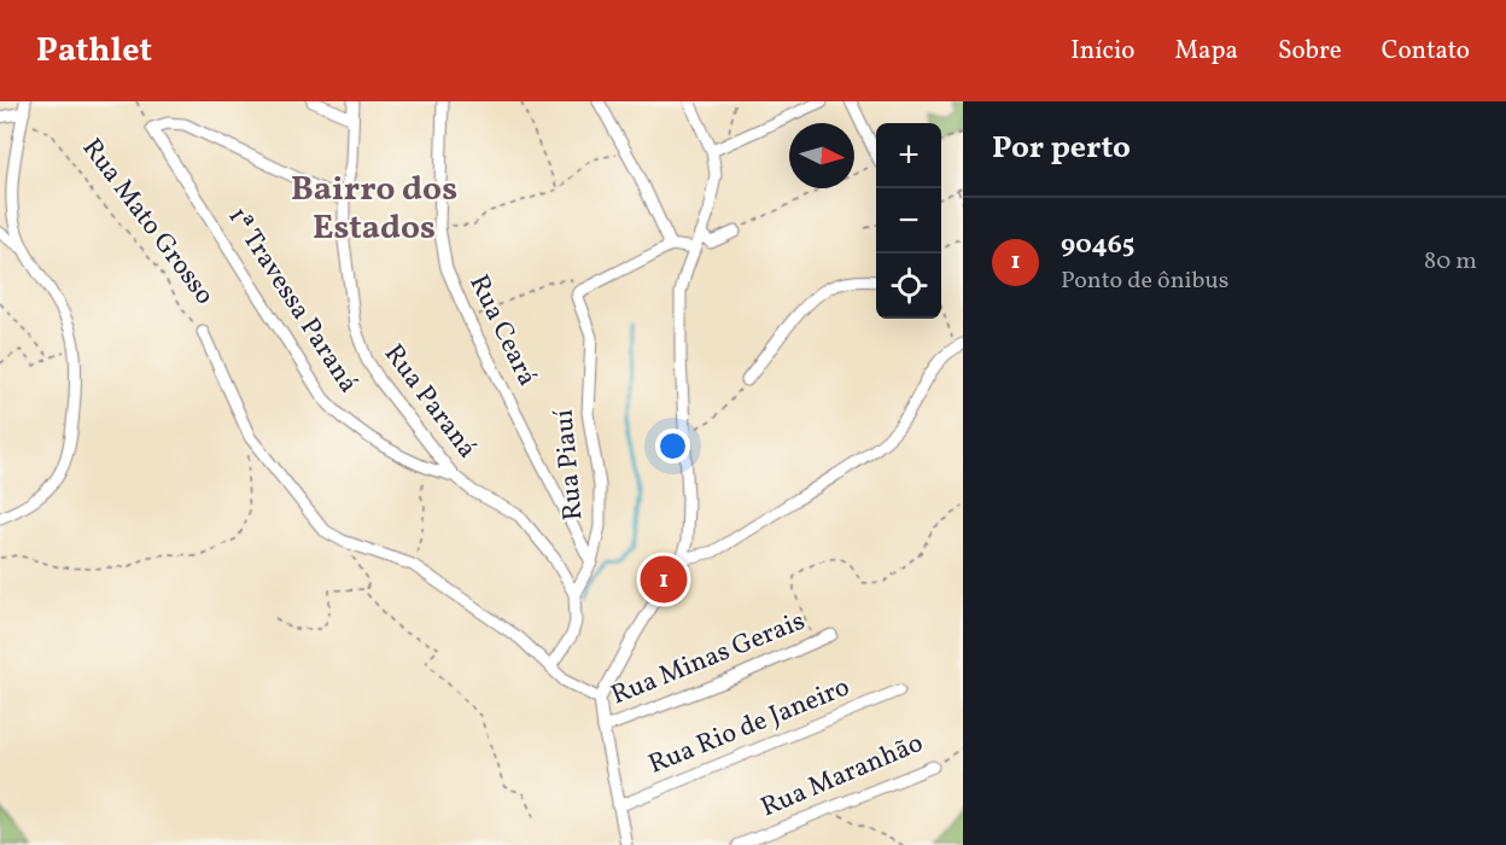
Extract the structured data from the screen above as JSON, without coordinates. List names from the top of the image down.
{
  "streets": {
    "street": [
      "Rua Mato Grosso",
      "1ª Travessa Paraná",
      "Rua Ceará",
      "Rua Paraná",
      "Rua Piauí",
      "Rua Minas Gerais",
      "Rua Rio de Janeiro",
      "Rua Maranhão"
    ]
  },
  "crossings": [
    ["Rua Mato Grosso", "Rua Piauí"],
    ["1ª Travessa Paraná", "Rua Paraná"],
    ["Rua Ceará", "Rua Piauí"],
    ["Rua Paraná", "Rua Piauí"]
  ],
  "districts": ["Bairro dos Estados"],
  "north": "right",
  "page": {
    "header": "Pathlet",
    "nav": [
      "Início",
      "Mapa",
      "Sobre",
      "Contato"
    ],
    "heading": "Por perto",
    "map_buttons": ["+", "−"],
    "list": [
      {
        "mark": "1",
        "name": "90465",
        "note": "Ponto de ônibus",
        "value": "80 m"
      }
    ],
    "pins": "1"
  }
}
